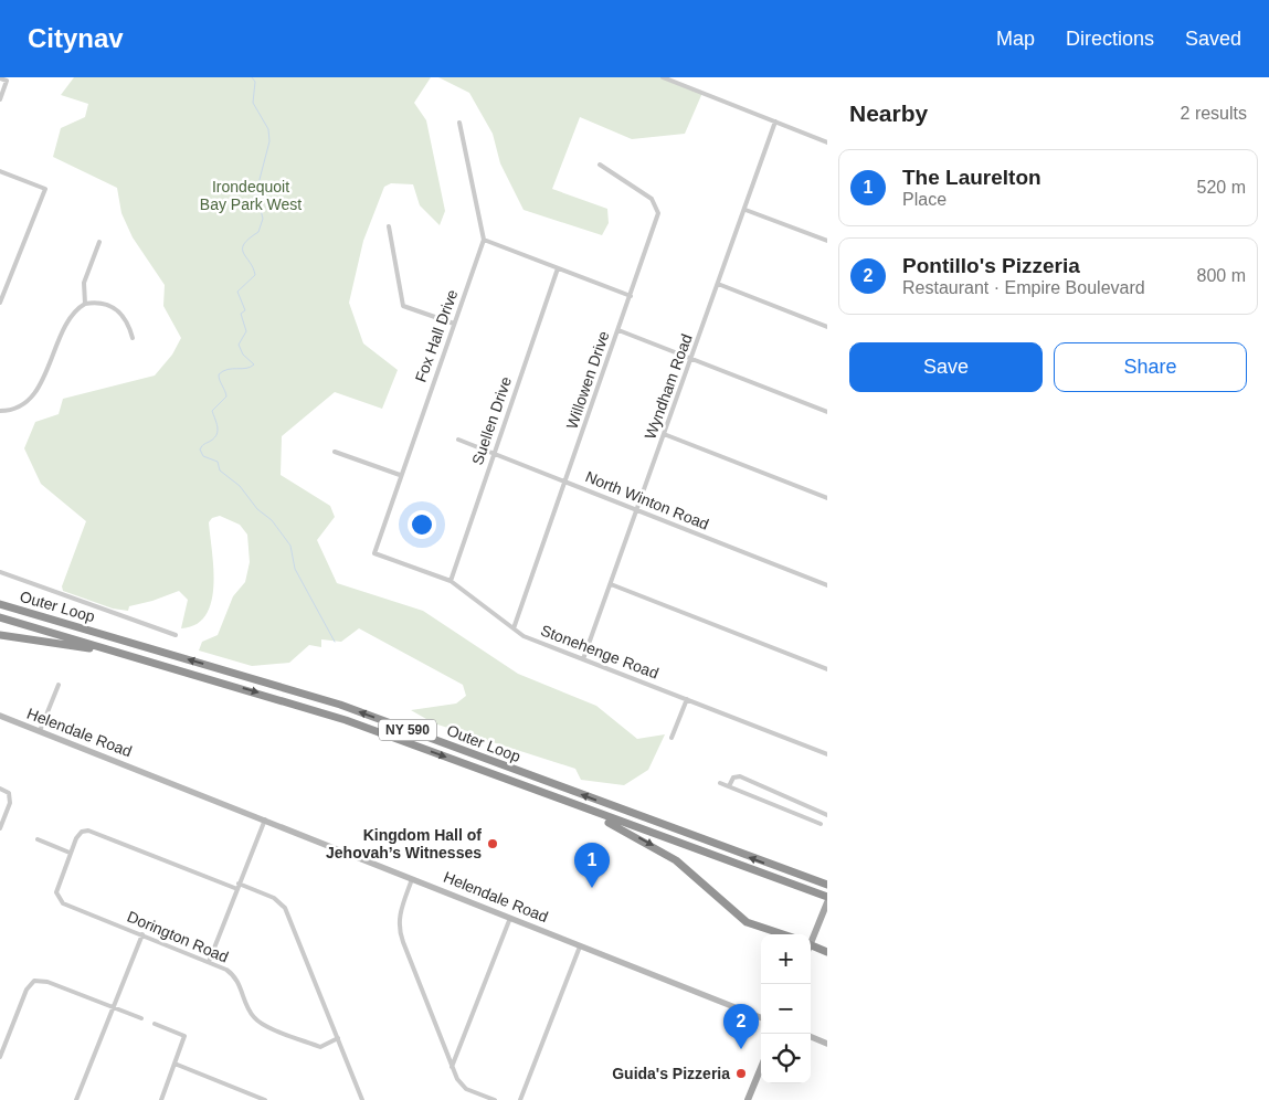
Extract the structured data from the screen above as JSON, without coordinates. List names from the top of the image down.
{
  "streets": {
    "highway": ["Outer Loop", "NY 590"],
    "street": [
      "Fox Hall Drive",
      "Willowen Drive",
      "Wyndham Road",
      "Suellen Drive",
      "North Winton Road",
      "Stonehenge Road",
      "Helendale Road",
      "Dorington Road"
    ]
  },
  "crossings": [
    ["Fox Hall Drive", "Stonehenge Road"],
    ["Willowen Drive", "North Winton Road"],
    ["Willowen Drive", "Stonehenge Road"],
    ["Wyndham Road", "North Winton Road"],
    ["Wyndham Road", "Stonehenge Road"],
    ["Suellen Drive", "North Winton Road"],
    ["Suellen Drive", "Stonehenge Road"]
  ],
  "parks": ["Irondequoit Bay Park West"],
  "places": ["Kingdom Hall of Jehovah’s Witnesses", "Guida's Pizzeria"],
  "page": {
    "header": "Citynav",
    "nav": ["Map", "Directions", "Saved"],
    "heading": ["Nearby", "2 results"],
    "list": [
      {
        "mark": "1",
        "name": "The Laurelton",
        "note": "Place",
        "value": "520 m"
      },
      {
        "mark": "2",
        "name": "Pontillo's Pizzeria",
        "note": "Restaurant · Empire Boulevard",
        "value": "800 m"
      }
    ],
    "buttons": ["Save", "Share"],
    "pins": ["1", "2"],
    "map_buttons": ["+", "−"]
  }
}
